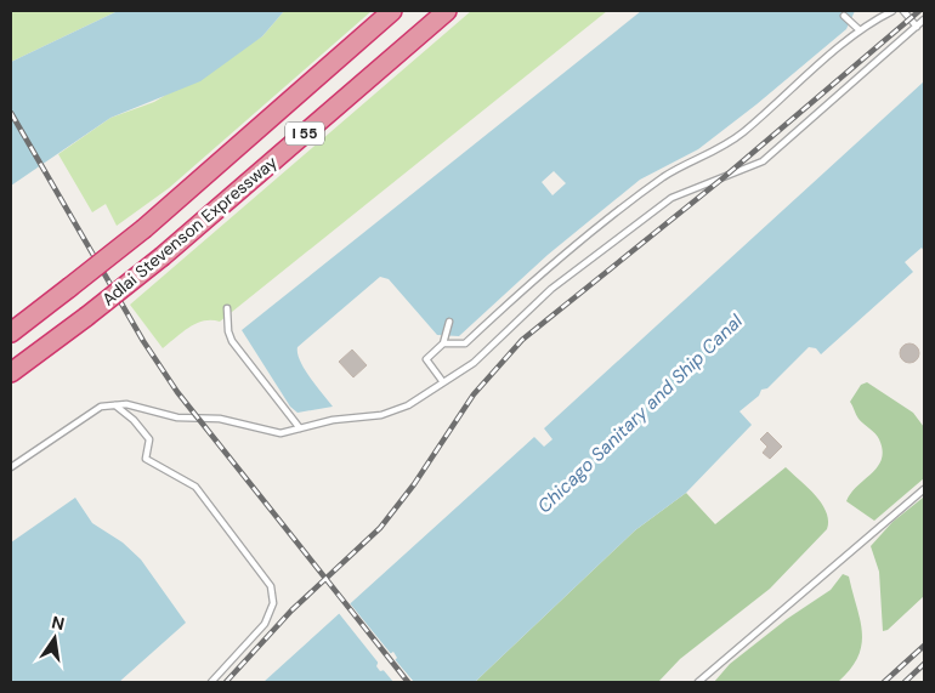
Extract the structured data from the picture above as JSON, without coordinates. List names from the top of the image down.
{
  "streets": {
    "highway": ["I 55", "Adlai Stevenson Expressway"]
  },
  "water": ["Chicago Sanitary and Ship Canal"],
  "north": "top"
}
